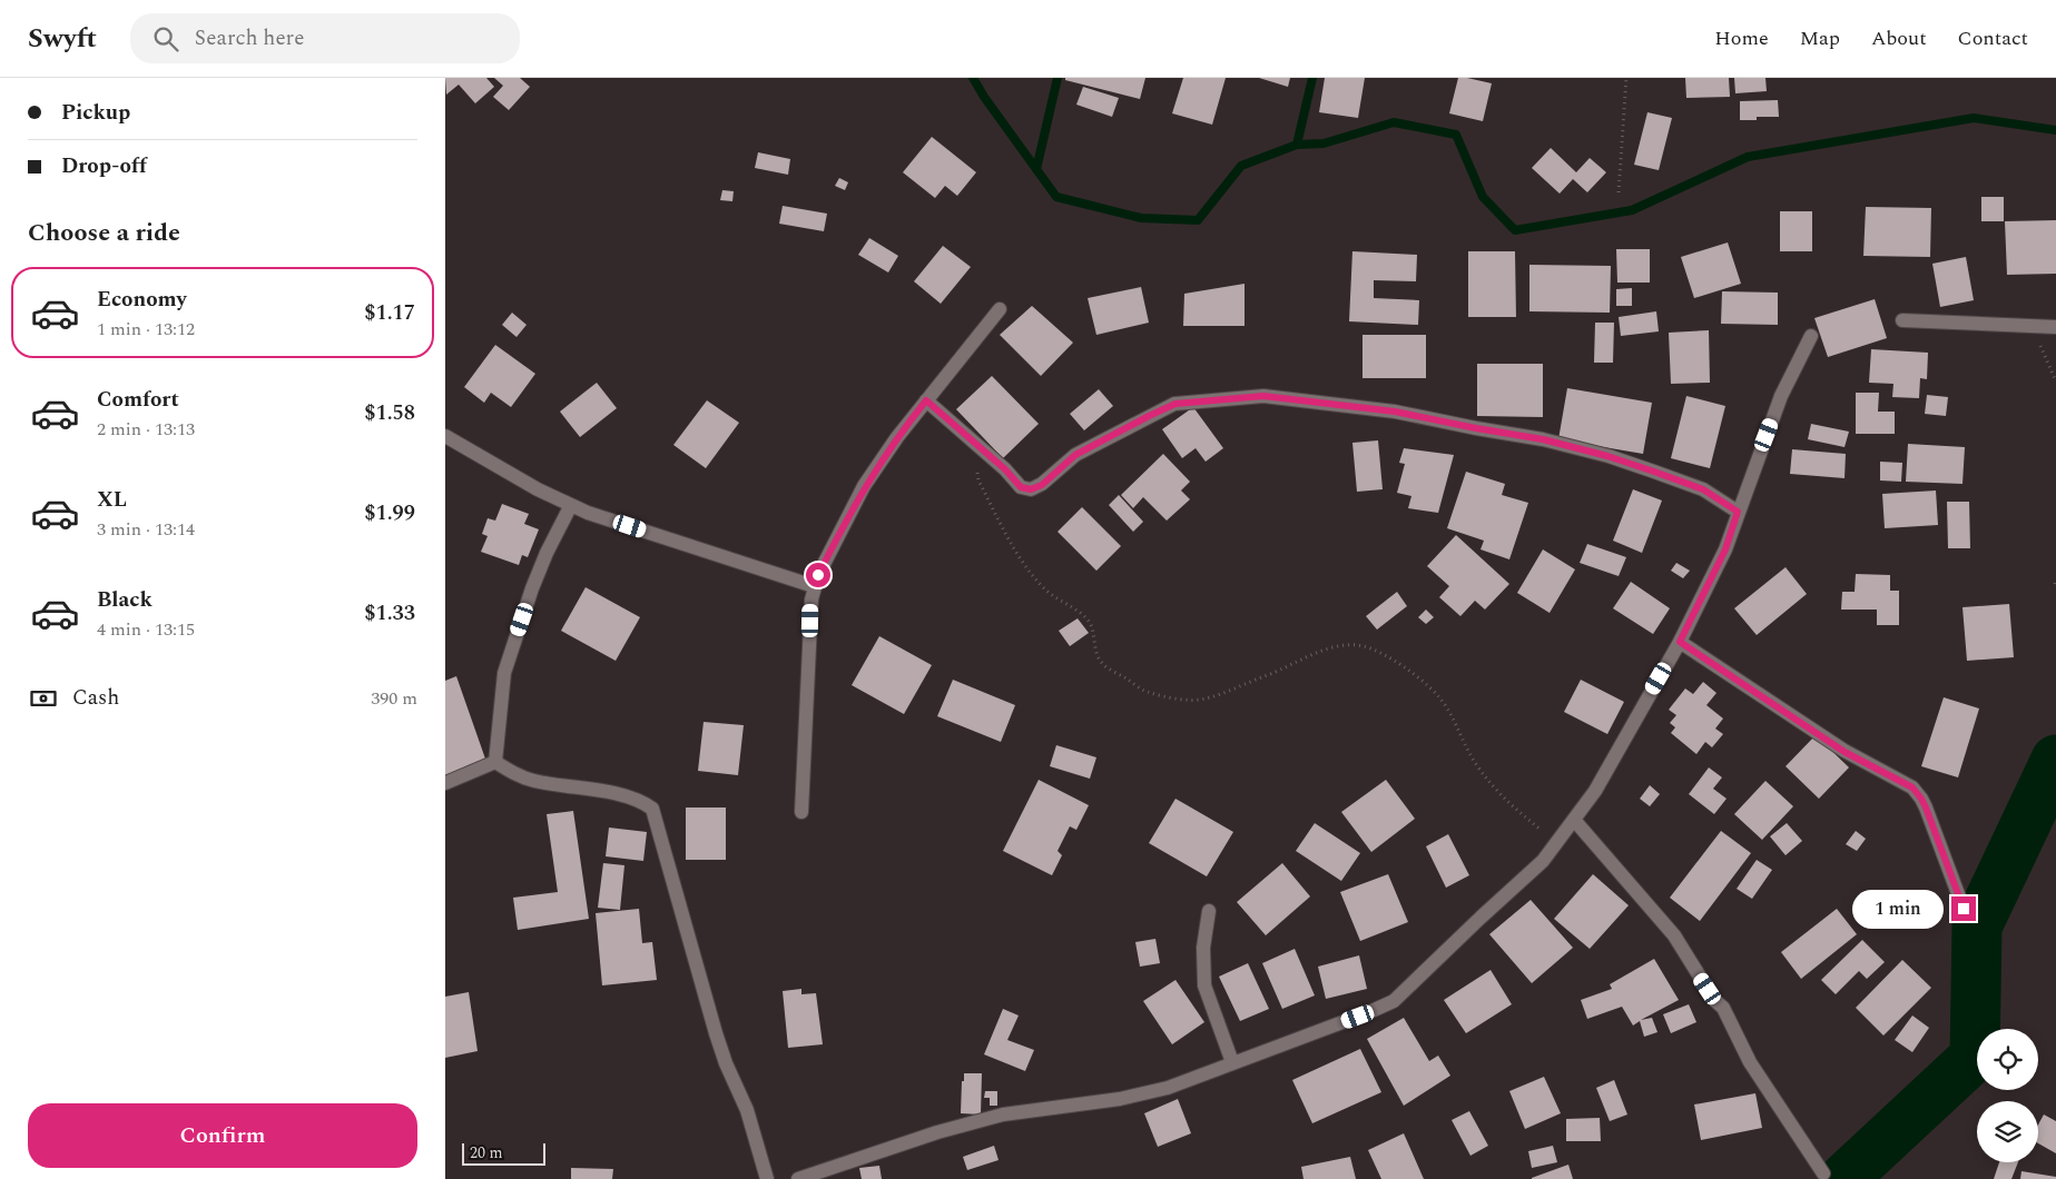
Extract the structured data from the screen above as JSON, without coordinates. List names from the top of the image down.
{
  "scale_bar": "20 m",
  "page": {
    "header": "Swyft",
    "search": "Search here",
    "nav": [
      "Home",
      "Map",
      "About",
      "Contact"
    ],
    "banner": ["Pickup", "Drop-off"],
    "heading": "Choose a ride",
    "list": [
      {
        "name": "Economy",
        "note": "1 min · 13:12",
        "value": "$1.17"
      },
      {
        "name": "Comfort",
        "note": "2 min · 13:13",
        "value": "$1.58"
      },
      {
        "name": "XL",
        "note": "3 min · 13:14",
        "value": "$1.99"
      },
      {
        "name": "Black",
        "note": "4 min · 13:15",
        "value": "$1.33"
      }
    ],
    "pay": ["Cash", "390 m"],
    "bubble": "1 min",
    "buttons": "Confirm",
    "scale": "20 m"
  }
}
